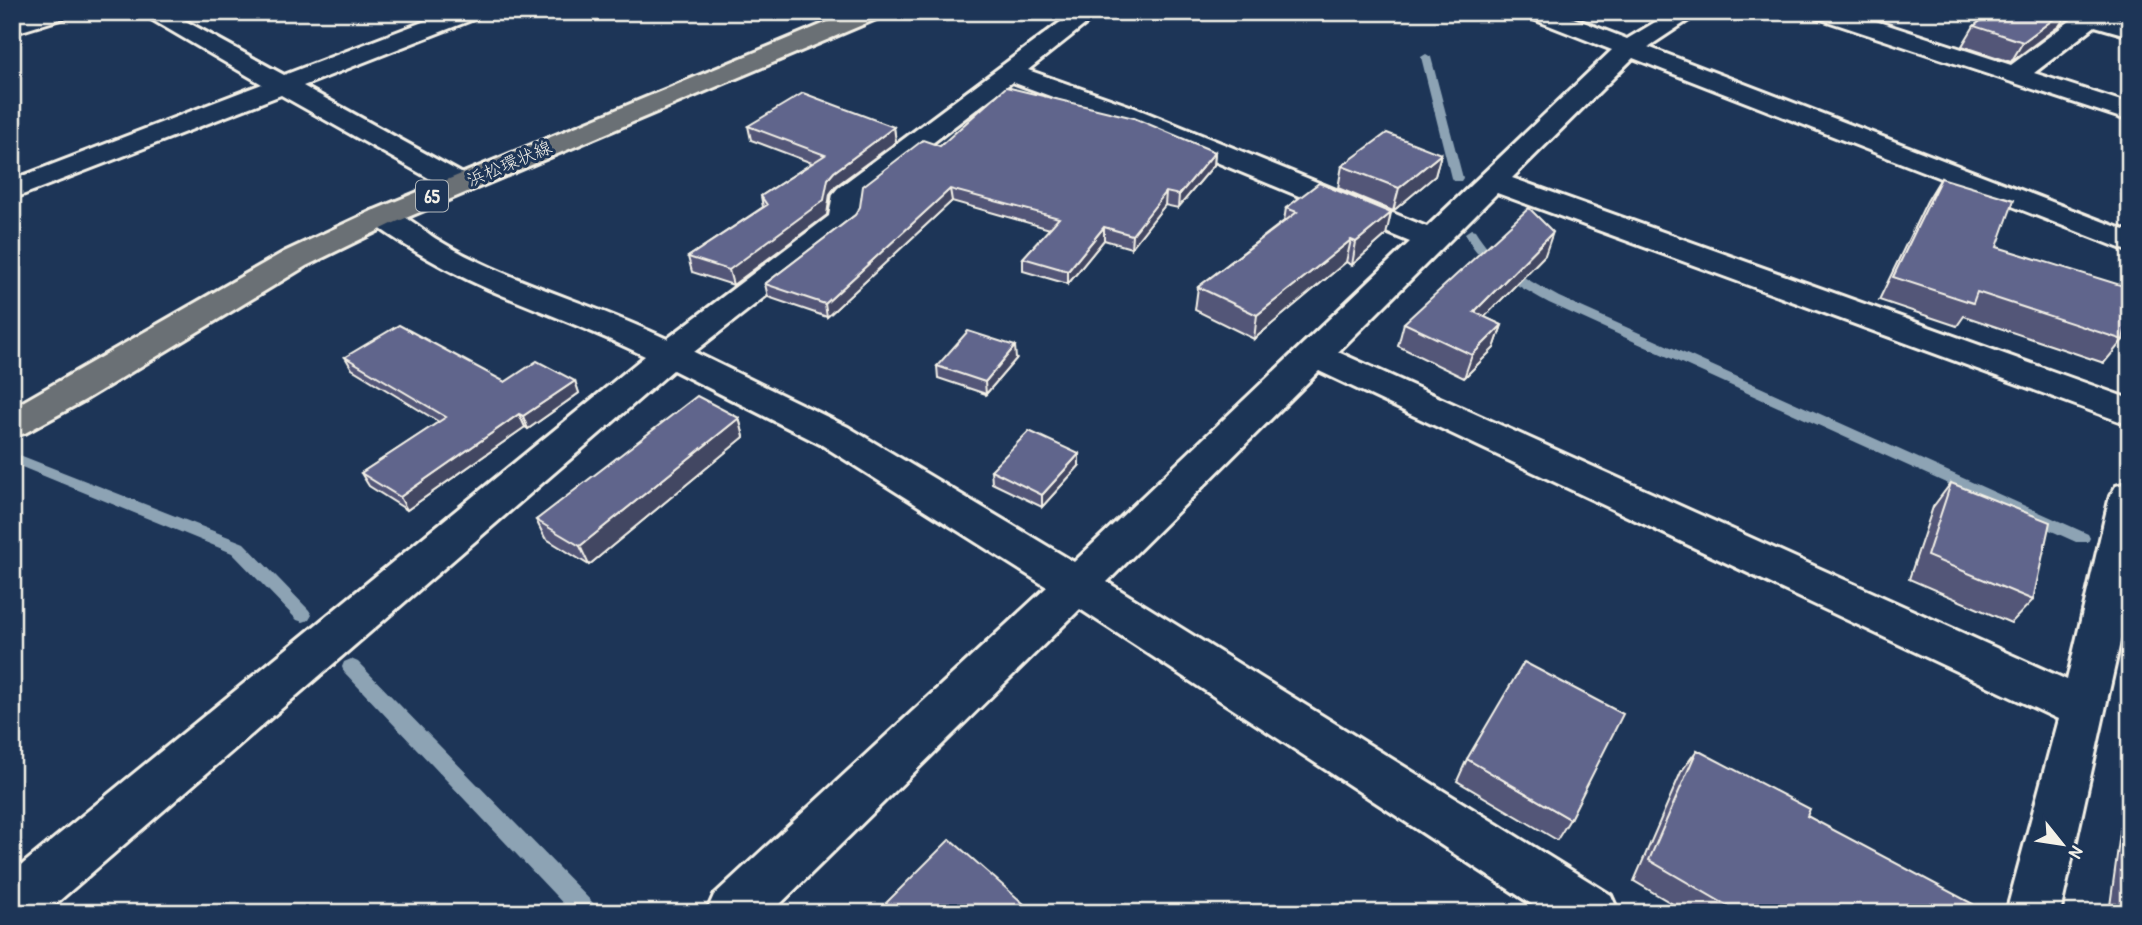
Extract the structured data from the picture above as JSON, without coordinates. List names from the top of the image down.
{
  "streets": {
    "main road": ["浜松環状線", "65"]
  },
  "north": "bottom right"
}
